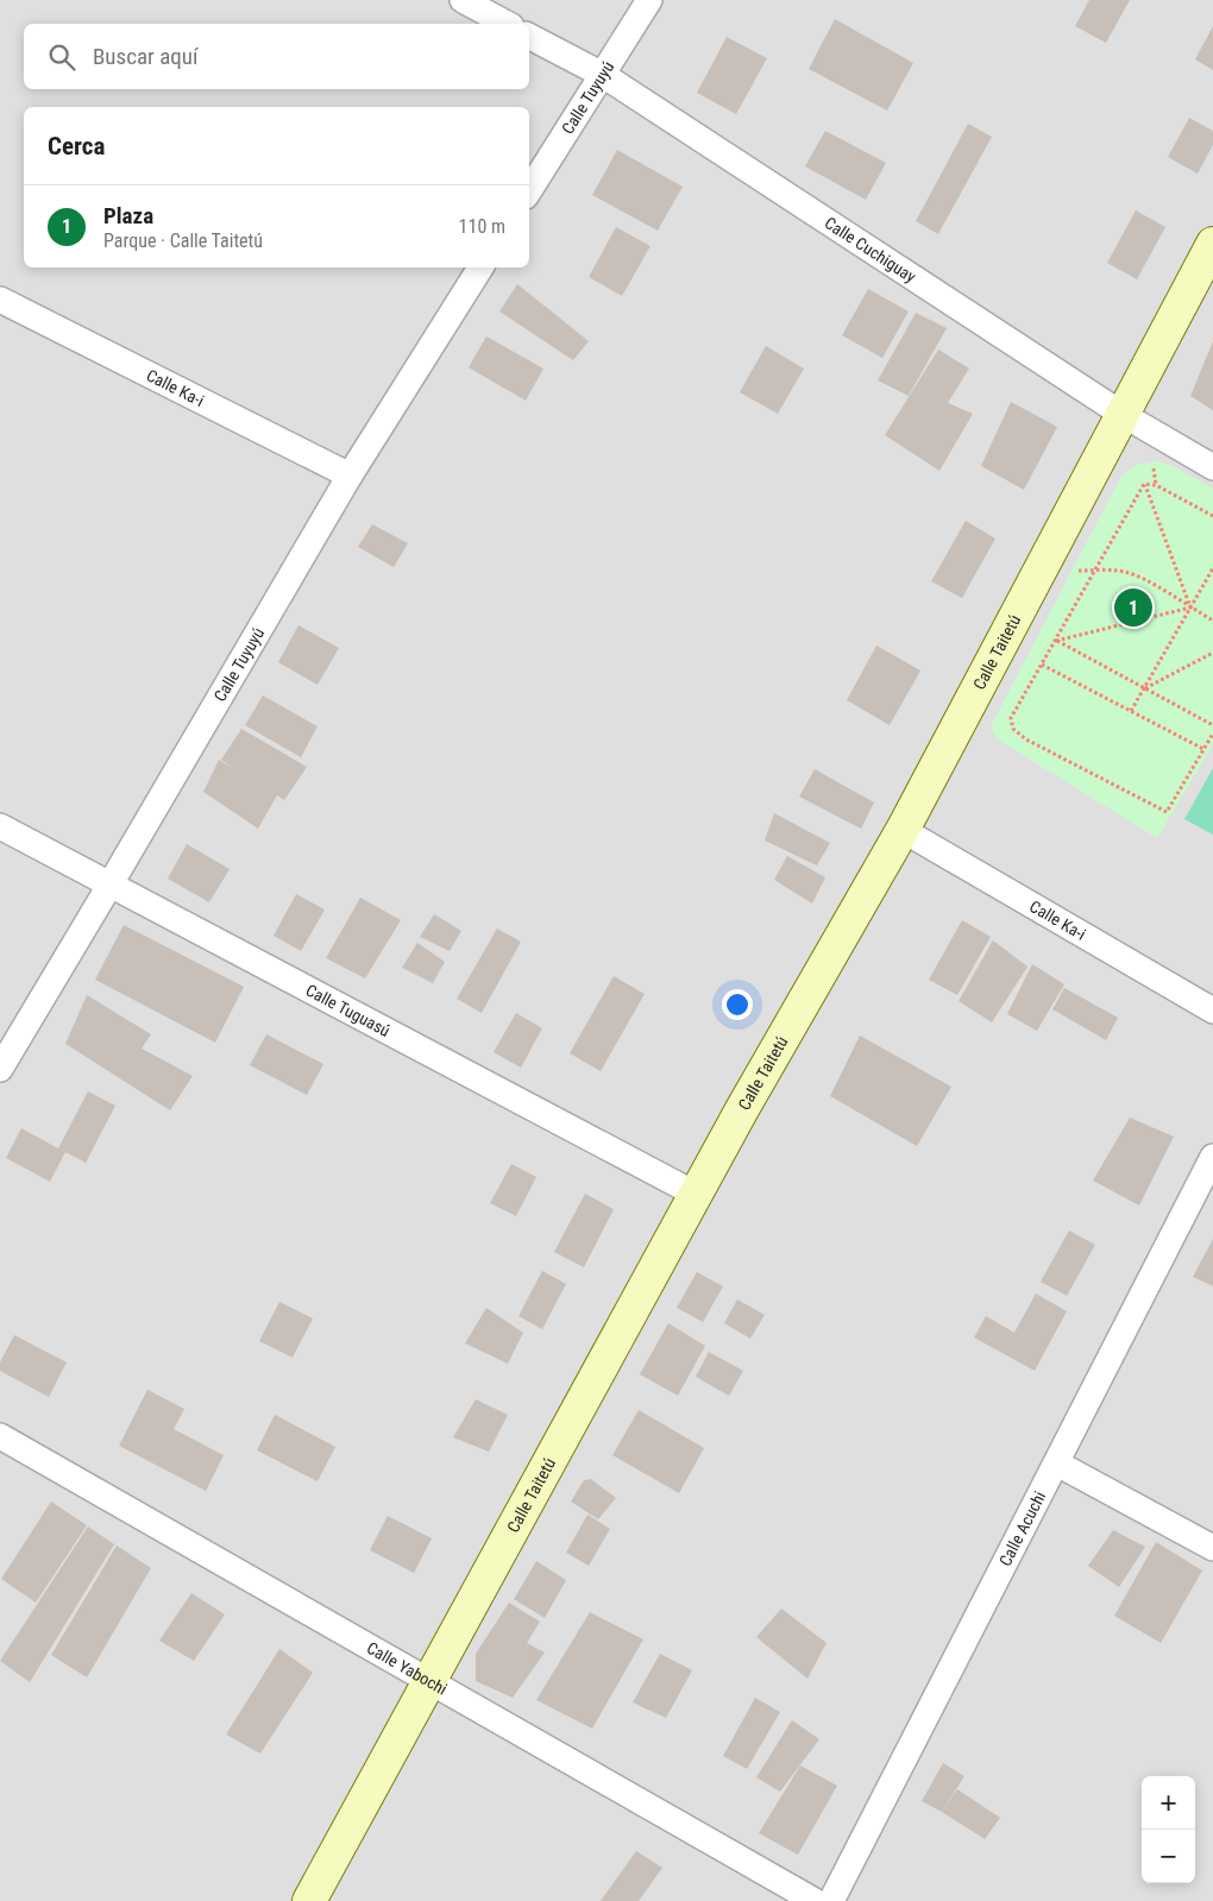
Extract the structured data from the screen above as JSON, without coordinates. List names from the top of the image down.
{
  "streets": {
    "street": [
      "Calle Tuyuyú",
      "Calle Cuchiguay",
      "Calle Ka-i",
      "Calle Taitetú",
      "Calle Tuguasú",
      "Calle Acuchi",
      "Calle Yabochi"
    ]
  },
  "crossings": [
    ["Calle Tuyuyú", "Calle Cuchiguay"],
    ["Calle Tuyuyú", "Calle Ka-i"],
    ["Calle Tuyuyú", "Calle Tuguasú"],
    ["Calle Cuchiguay", "Calle Taitetú"],
    ["Calle Ka-i", "Calle Taitetú"],
    ["Calle Taitetú", "Calle Tuguasú"],
    ["Calle Taitetú", "Calle Yabochi"]
  ],
  "page": {
    "search": "Buscar aquí",
    "heading": "Cerca",
    "list": [
      {
        "mark": "1",
        "name": "Plaza",
        "note": "Parque · Calle Taitetú",
        "value": "110 m"
      }
    ],
    "pins": "1",
    "map_buttons": ["+", "−"]
  }
}
